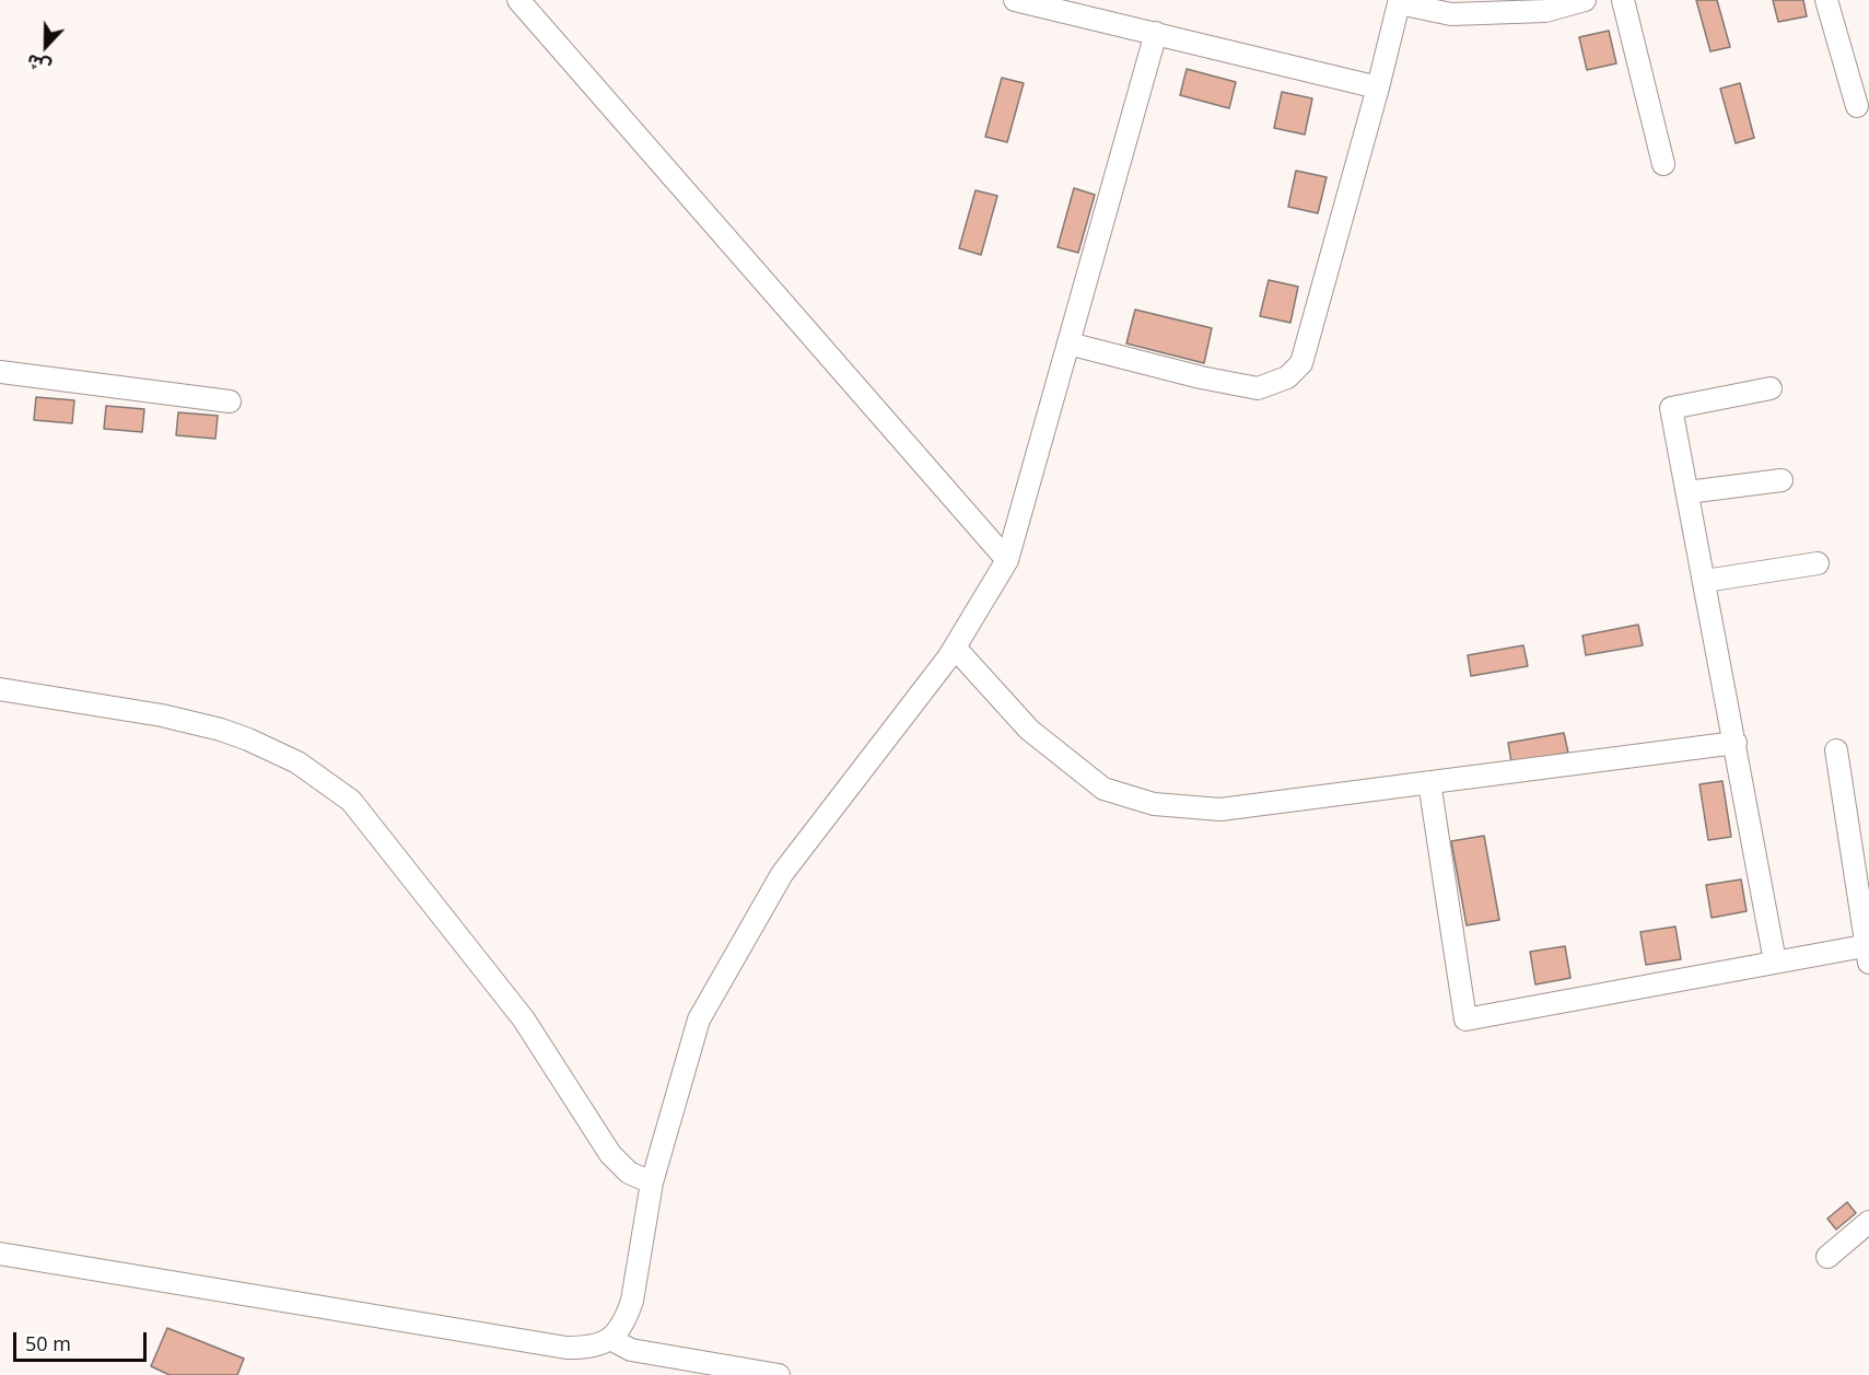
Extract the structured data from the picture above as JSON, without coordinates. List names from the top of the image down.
{
  "scale_bar": "50 m",
  "north": "bottom"
}
